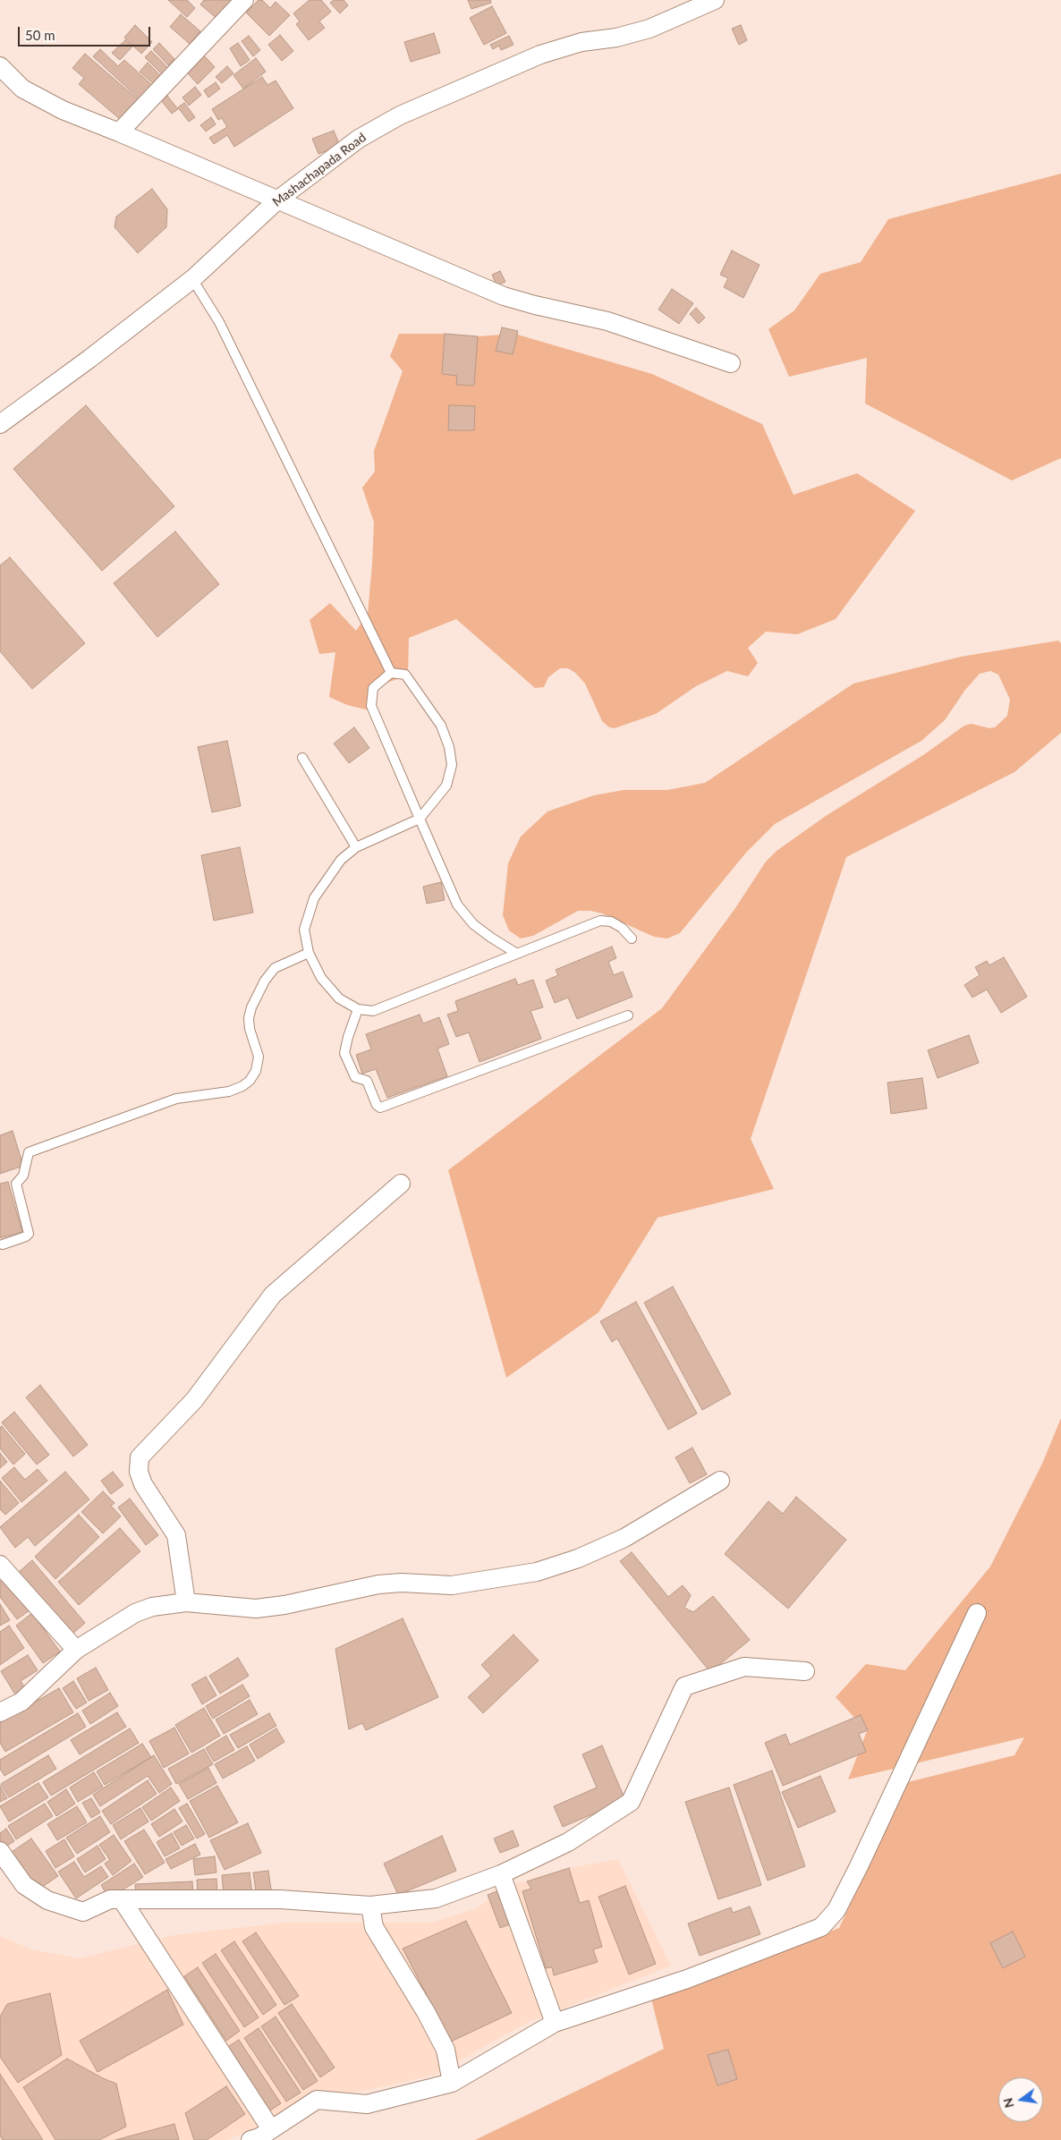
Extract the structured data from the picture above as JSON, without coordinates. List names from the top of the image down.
{
  "streets": {
    "street": ["Mashachapada Road"]
  },
  "scale_bar": "50 m",
  "north": "left"
}
